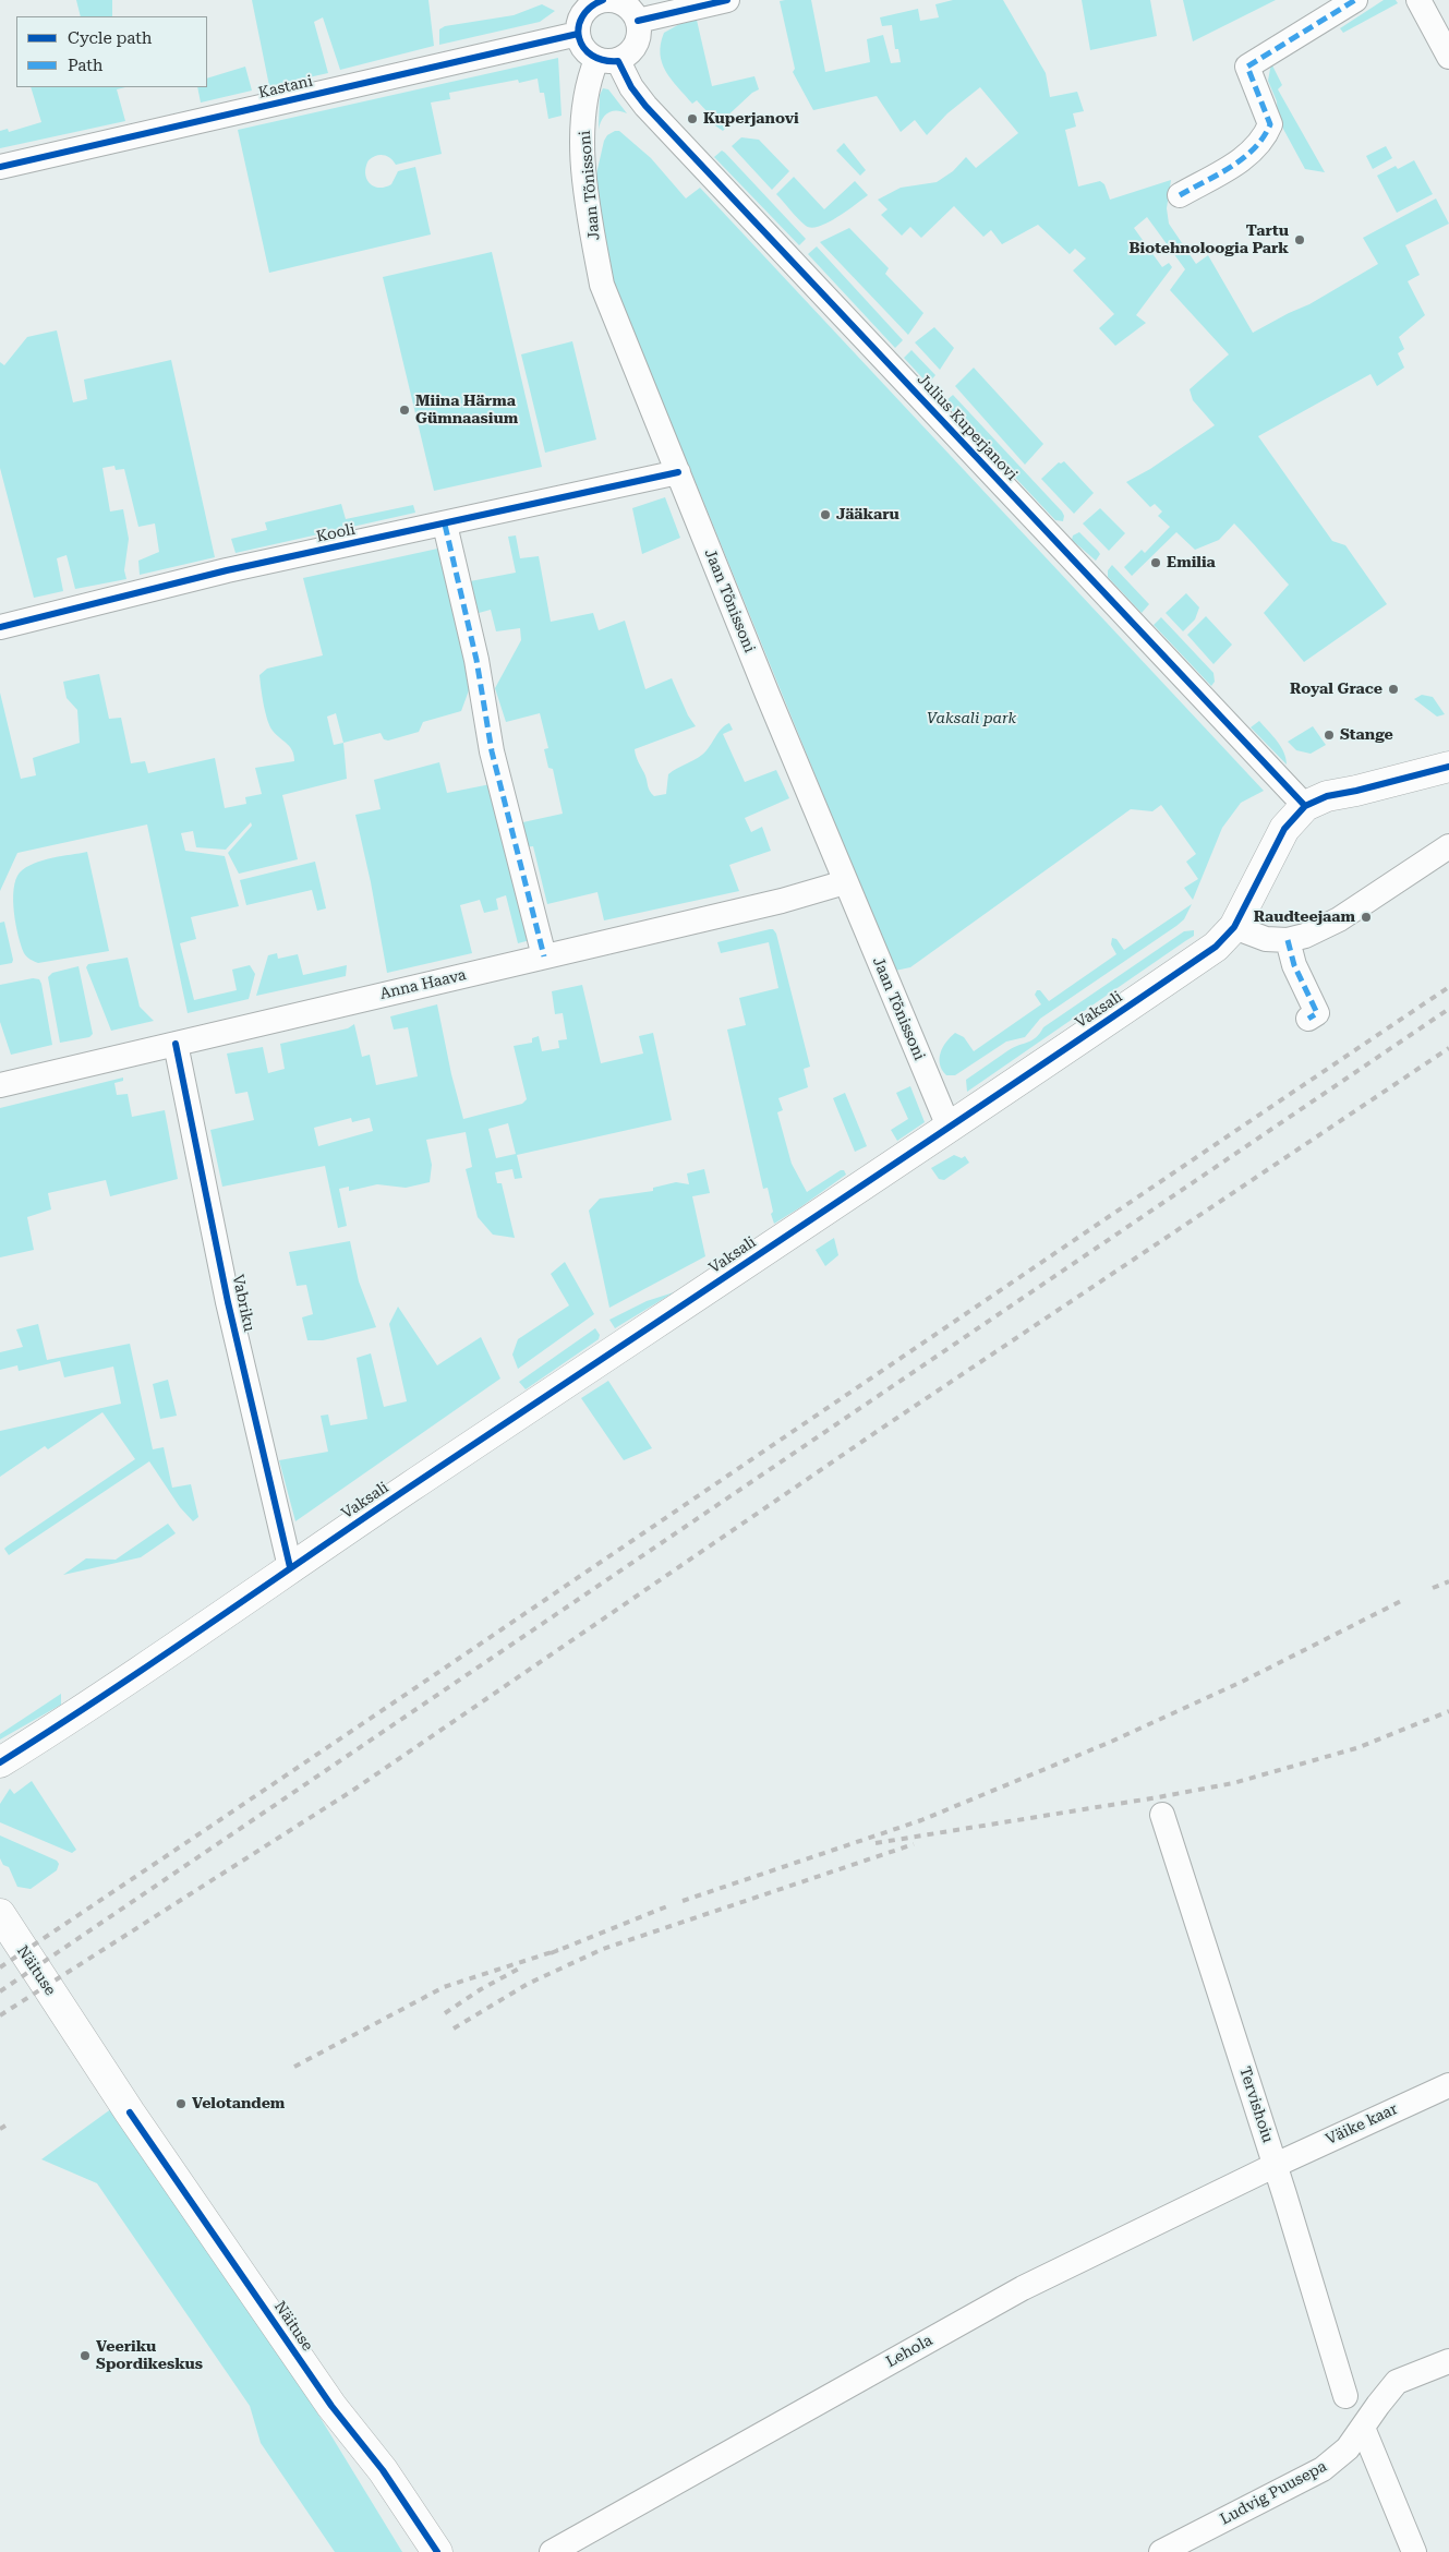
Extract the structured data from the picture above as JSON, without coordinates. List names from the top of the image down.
{
  "streets": {
    "street": [
      "Kastani",
      "Jaan Tõnissoni",
      "Julius Kuperjanovi",
      "Kooli",
      "Anna Haava",
      "Vaksali",
      "Vabriku",
      "Näituse",
      "Tervishoiu",
      "Väike kaar",
      "Lehola",
      "Ludvig Puusepa"
    ]
  },
  "crossings": [
    ["Kastani", "Jaan Tõnissoni"],
    ["Kastani", "Julius Kuperjanovi"],
    ["Jaan Tõnissoni", "Julius Kuperjanovi"],
    ["Jaan Tõnissoni", "Kooli"],
    ["Jaan Tõnissoni", "Anna Haava"],
    ["Jaan Tõnissoni", "Vaksali"],
    ["Julius Kuperjanovi", "Vaksali"],
    ["Anna Haava", "Vabriku"],
    ["Vaksali", "Vabriku"],
    ["Tervishoiu", "Väike kaar"],
    ["Tervishoiu", "Lehola"],
    ["Väike kaar", "Lehola"]
  ],
  "parks": ["Vaksali park"],
  "places": [
    "Kuperjanovi",
    "Tartu Biotehnoloogia Park",
    "Miina Härma Gümnaasium",
    "Jääkaru",
    "Emilia",
    "Royal Grace",
    "Stange",
    "Raudteejaam",
    "Velotandem",
    "Veeriku Spordikeskus"
  ],
  "legend": ["Cycle path", "Path"]
}
